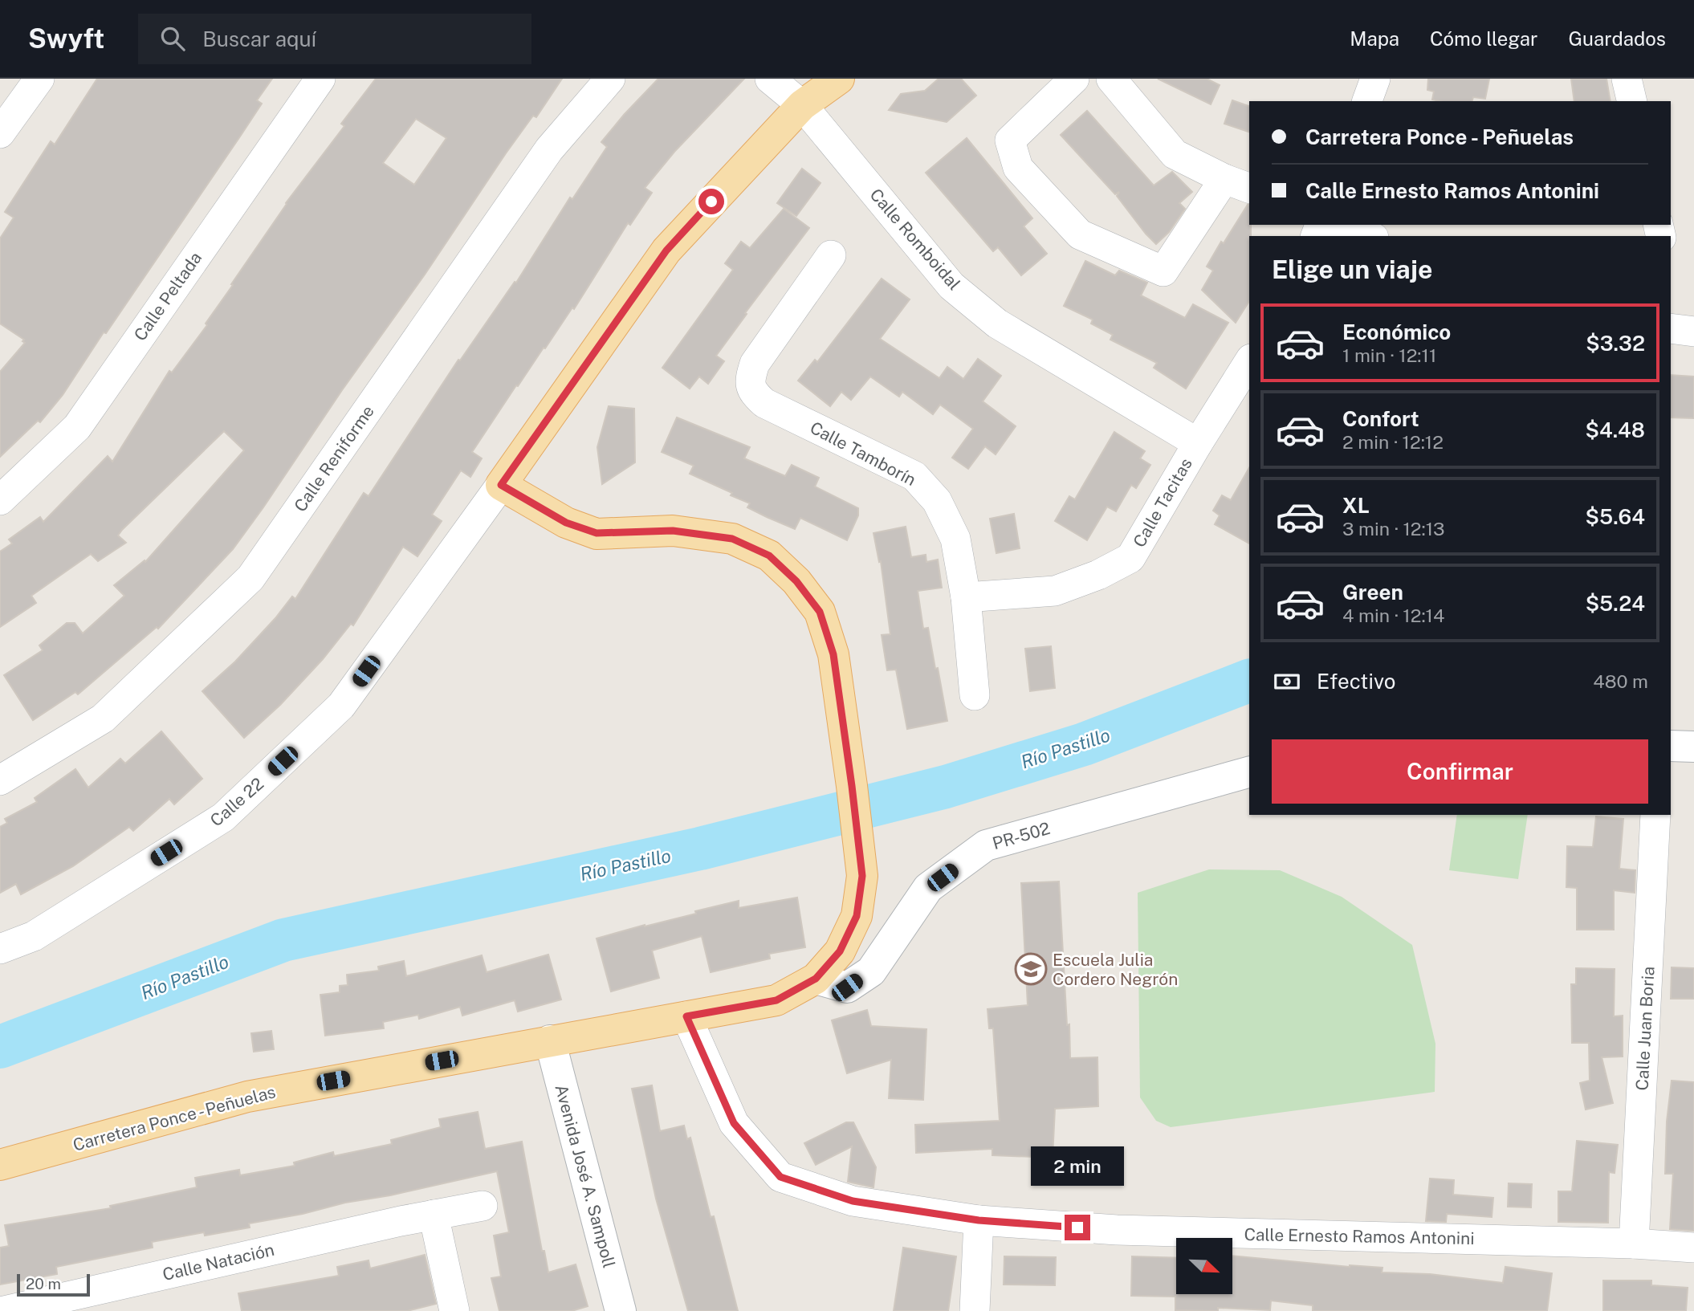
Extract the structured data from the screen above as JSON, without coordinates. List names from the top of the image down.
{
  "streets": {
    "main road": ["Carretera Ponce - Peñuelas"],
    "street": [
      "Calle Romboidal",
      "Calle Peltada",
      "Calle Tamborín",
      "Calle Reniforme",
      "Calle Tacitas",
      "Calle 22",
      "PR-502",
      "Calle Juan Boria",
      "Avenida José A. Sampoll",
      "Calle Ernesto Ramos Antonini",
      "Calle Natación"
    ]
  },
  "crossings": [
    ["Calle Romboidal", "Calle Tacitas"],
    ["Calle Tamborín", "Calle Tacitas"],
    ["Calle 22", "Carretera Ponce - Peñuelas"],
    ["PR-502", "Carretera Ponce - Peñuelas"],
    ["Calle Juan Boria", "Calle Ernesto Ramos Antonini"],
    ["Carretera Ponce - Peñuelas", "Avenida José A. Sampoll"],
    ["Carretera Ponce - Peñuelas", "Calle Ernesto Ramos Antonini"]
  ],
  "water": ["Río Pastillo"],
  "places": {
    "school or university": ["Escuela Julia Cordero Negrón"]
  },
  "scale_bar": "20 m",
  "north": "bottom right",
  "page": {
    "header": "Swyft",
    "search": "Buscar aquí",
    "nav": ["Mapa", "Cómo llegar", "Guardados"],
    "banner": ["Carretera Ponce - Peñuelas", "Calle Ernesto Ramos Antonini"],
    "heading": "Elige un viaje",
    "list": [
      {
        "name": "Económico",
        "note": "1 min · 12:11",
        "value": "$3.32"
      },
      {
        "name": "Confort",
        "note": "2 min · 12:12",
        "value": "$4.48"
      },
      {
        "name": "XL",
        "note": "3 min · 12:13",
        "value": "$5.64"
      },
      {
        "name": "Green",
        "note": "4 min · 12:14",
        "value": "$5.24"
      }
    ],
    "pay": ["Efectivo", "480 m"],
    "buttons": "Confirmar",
    "bubble": "2 min",
    "scale": "20 m"
  }
}
